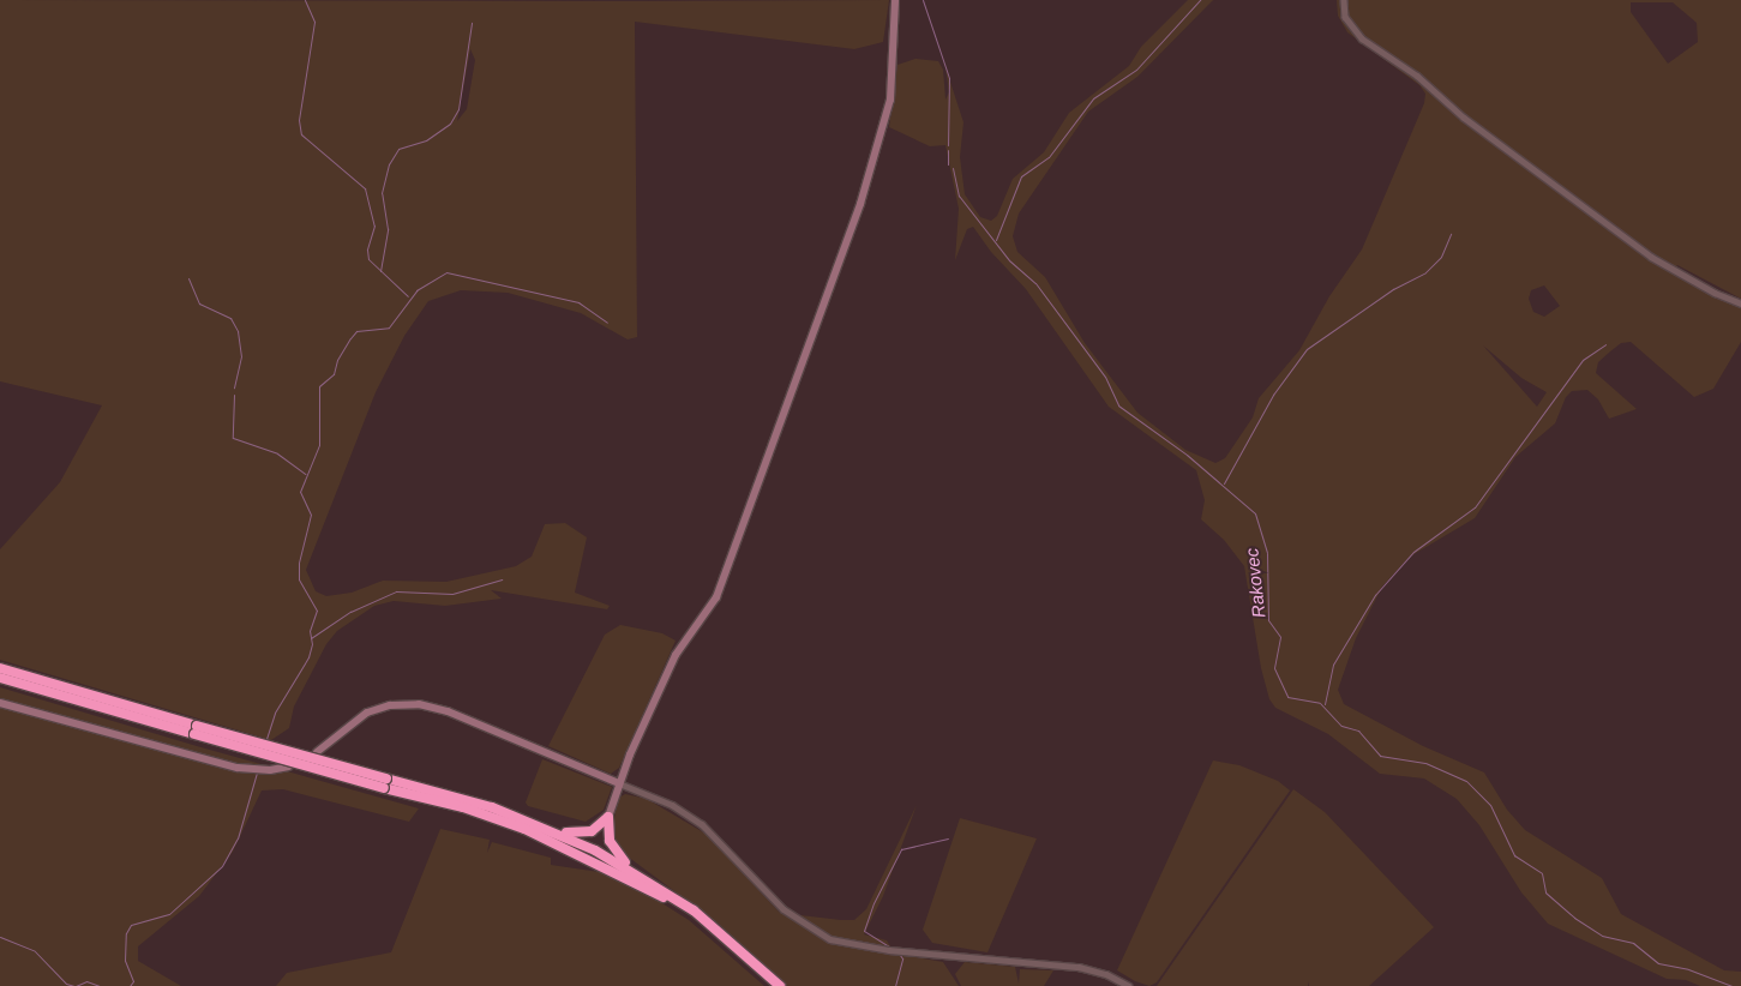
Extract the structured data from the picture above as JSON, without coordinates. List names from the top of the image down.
{
  "water": ["Rakovec"]
}
